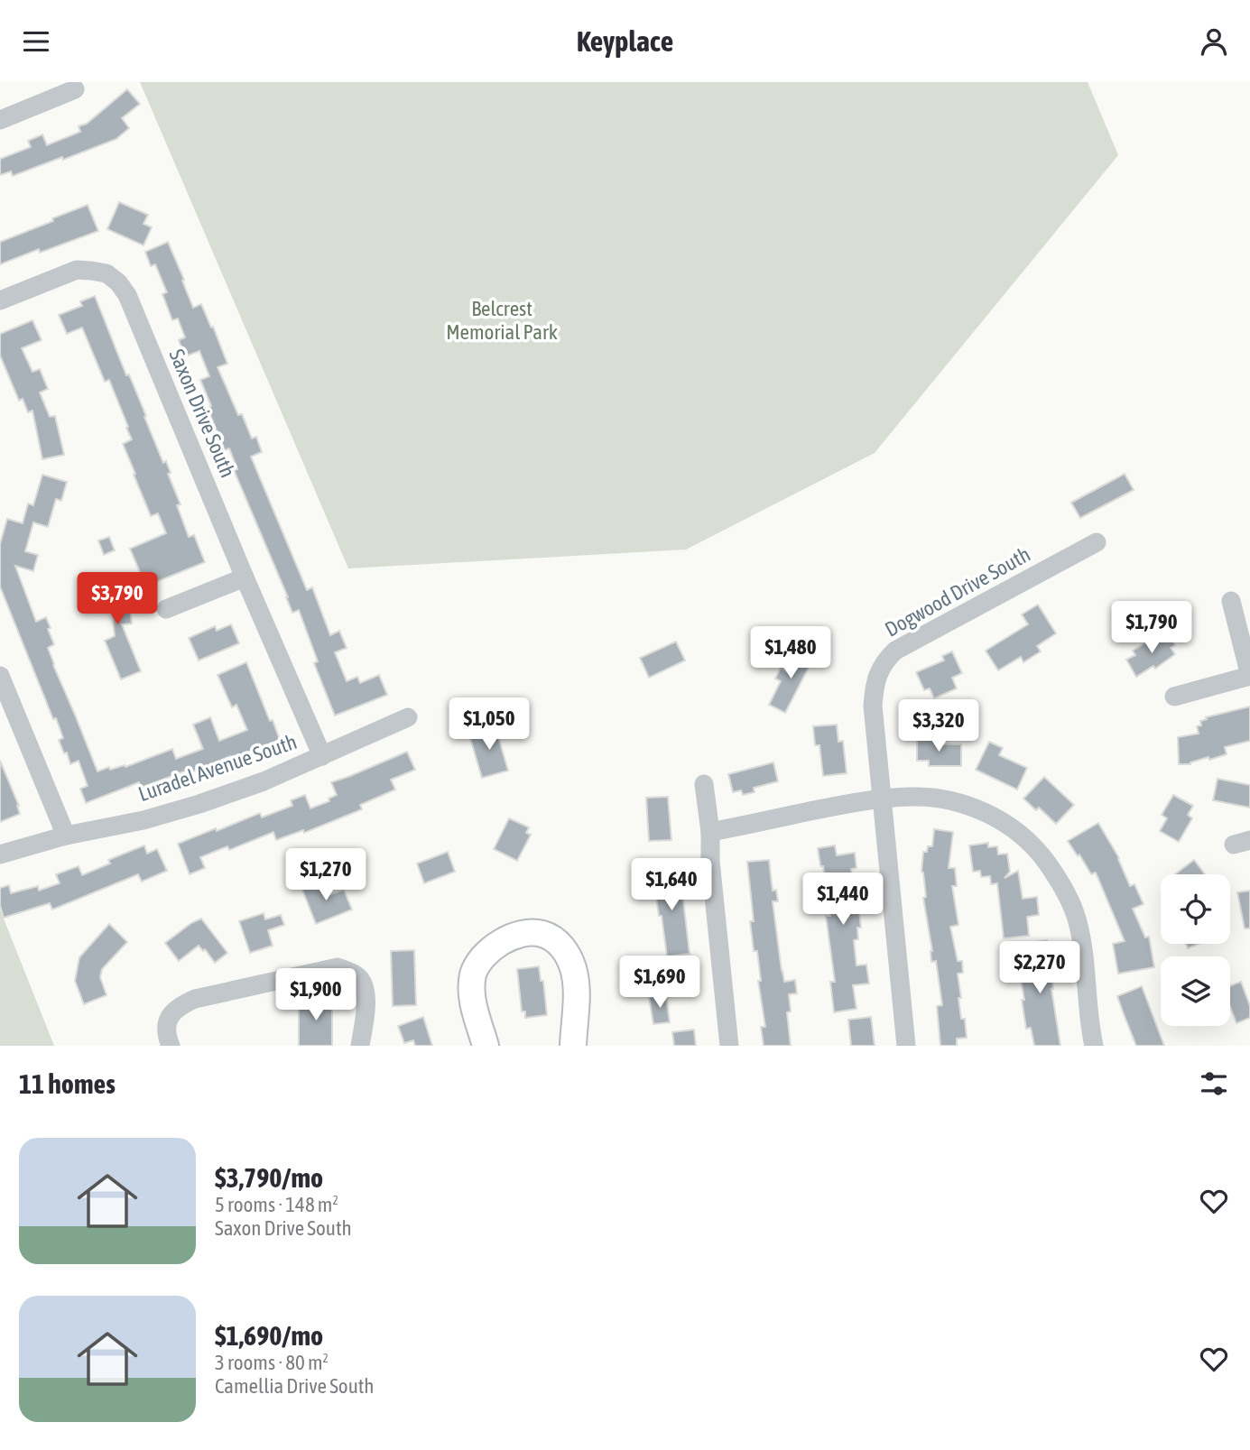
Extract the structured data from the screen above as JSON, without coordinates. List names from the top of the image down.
{
  "streets": {
    "street": ["Saxon Drive South", "Dogwood Drive South", "Luradel Avenue South"]
  },
  "crossings": [
    ["Saxon Drive South", "Luradel Avenue South"]
  ],
  "parks": ["Belcrest Memorial Park"],
  "page": {
    "header": "Keyplace",
    "price": [
      "$3,790",
      "$1,790",
      "$1,480",
      "$1,050",
      "$3,320",
      "$1,270",
      "$1,640",
      "$1,440",
      "$2,270",
      "$1,690",
      "$1,900"
    ],
    "heading": "11 homes",
    "list": [
      {
        "name": "$3,790/mo",
        "note": "5 rooms · 148 m² · Saxon Drive South"
      },
      {
        "name": "$1,690/mo",
        "note": "3 rooms · 80 m² · Camellia Drive South"
      }
    ]
  }
}
